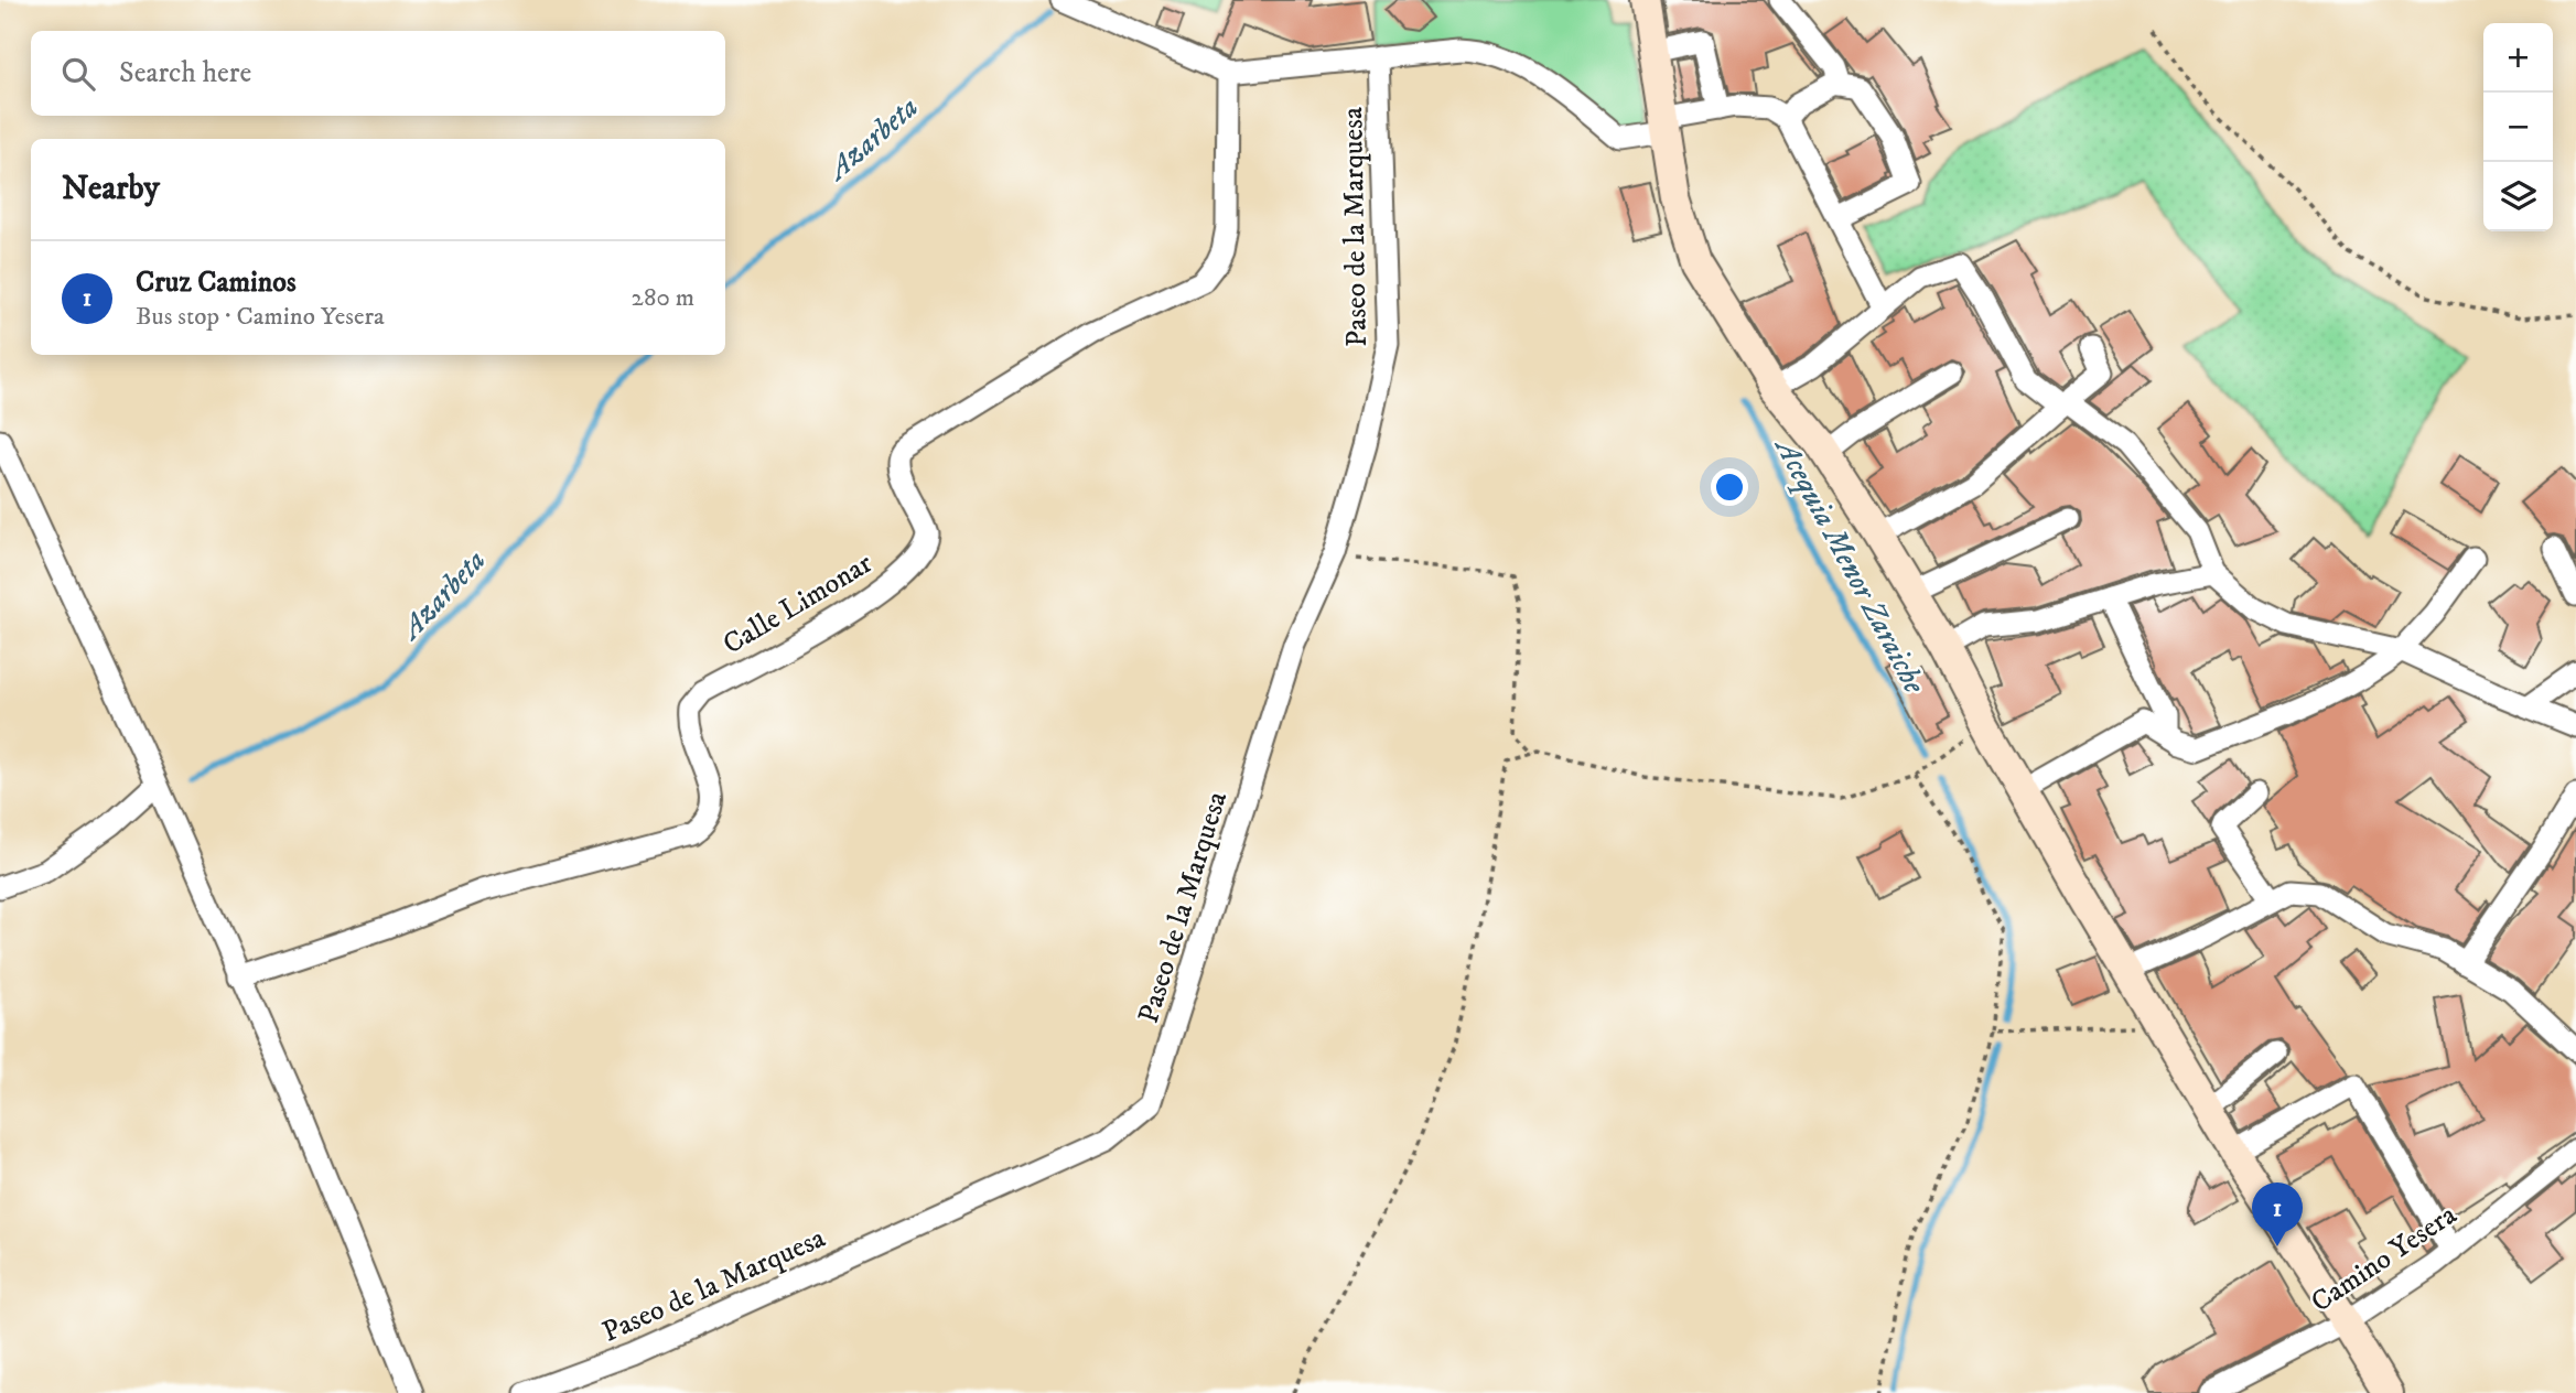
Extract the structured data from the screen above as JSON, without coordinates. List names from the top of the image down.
{
  "streets": {
    "street": ["Paseo de la Marquesa", "Calle Limonar", "Camino Yesera"]
  },
  "water": ["Azarbeta", "Acequia Menor Zaraiche"],
  "page": {
    "map_buttons": ["+", "−"],
    "search": "Search here",
    "heading": "Nearby",
    "list": [
      {
        "mark": "1",
        "name": "Cruz Caminos",
        "note": "Bus stop · Camino Yesera",
        "value": "280 m"
      }
    ],
    "pins": "1"
  }
}
